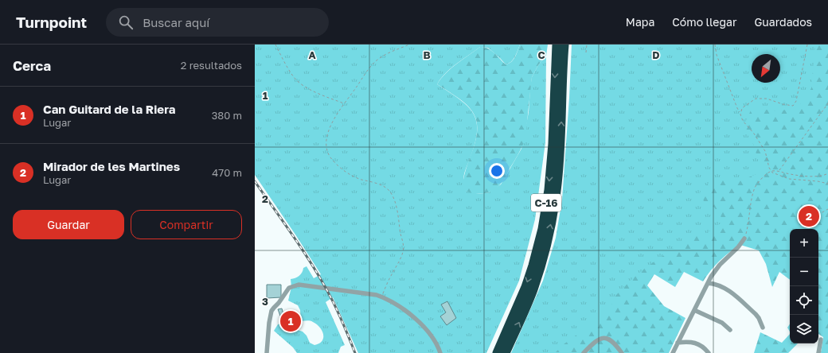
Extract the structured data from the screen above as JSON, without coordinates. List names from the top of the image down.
{
  "streets": {
    "highway": ["C-16"]
  },
  "north": "bottom left",
  "page": {
    "header": "Turnpoint",
    "search": "Buscar aquí",
    "nav": ["Mapa", "Cómo llegar", "Guardados"],
    "heading": ["Cerca", "2 resultados"],
    "list": [
      {
        "mark": "1",
        "name": "Can Guitard de la Riera",
        "note": "Lugar",
        "value": "380 m"
      },
      {
        "mark": "2",
        "name": "Mirador de les Martines",
        "note": "Lugar",
        "value": "470 m"
      }
    ],
    "buttons": ["Guardar", "Compartir"],
    "pins": ["2", "1"],
    "map_buttons": ["+", "−"]
  },
  "grid": {
    "columns": [
      "A",
      "B",
      "C",
      "D"
    ],
    "rows": ["1", "2", "3"]
  }
}
